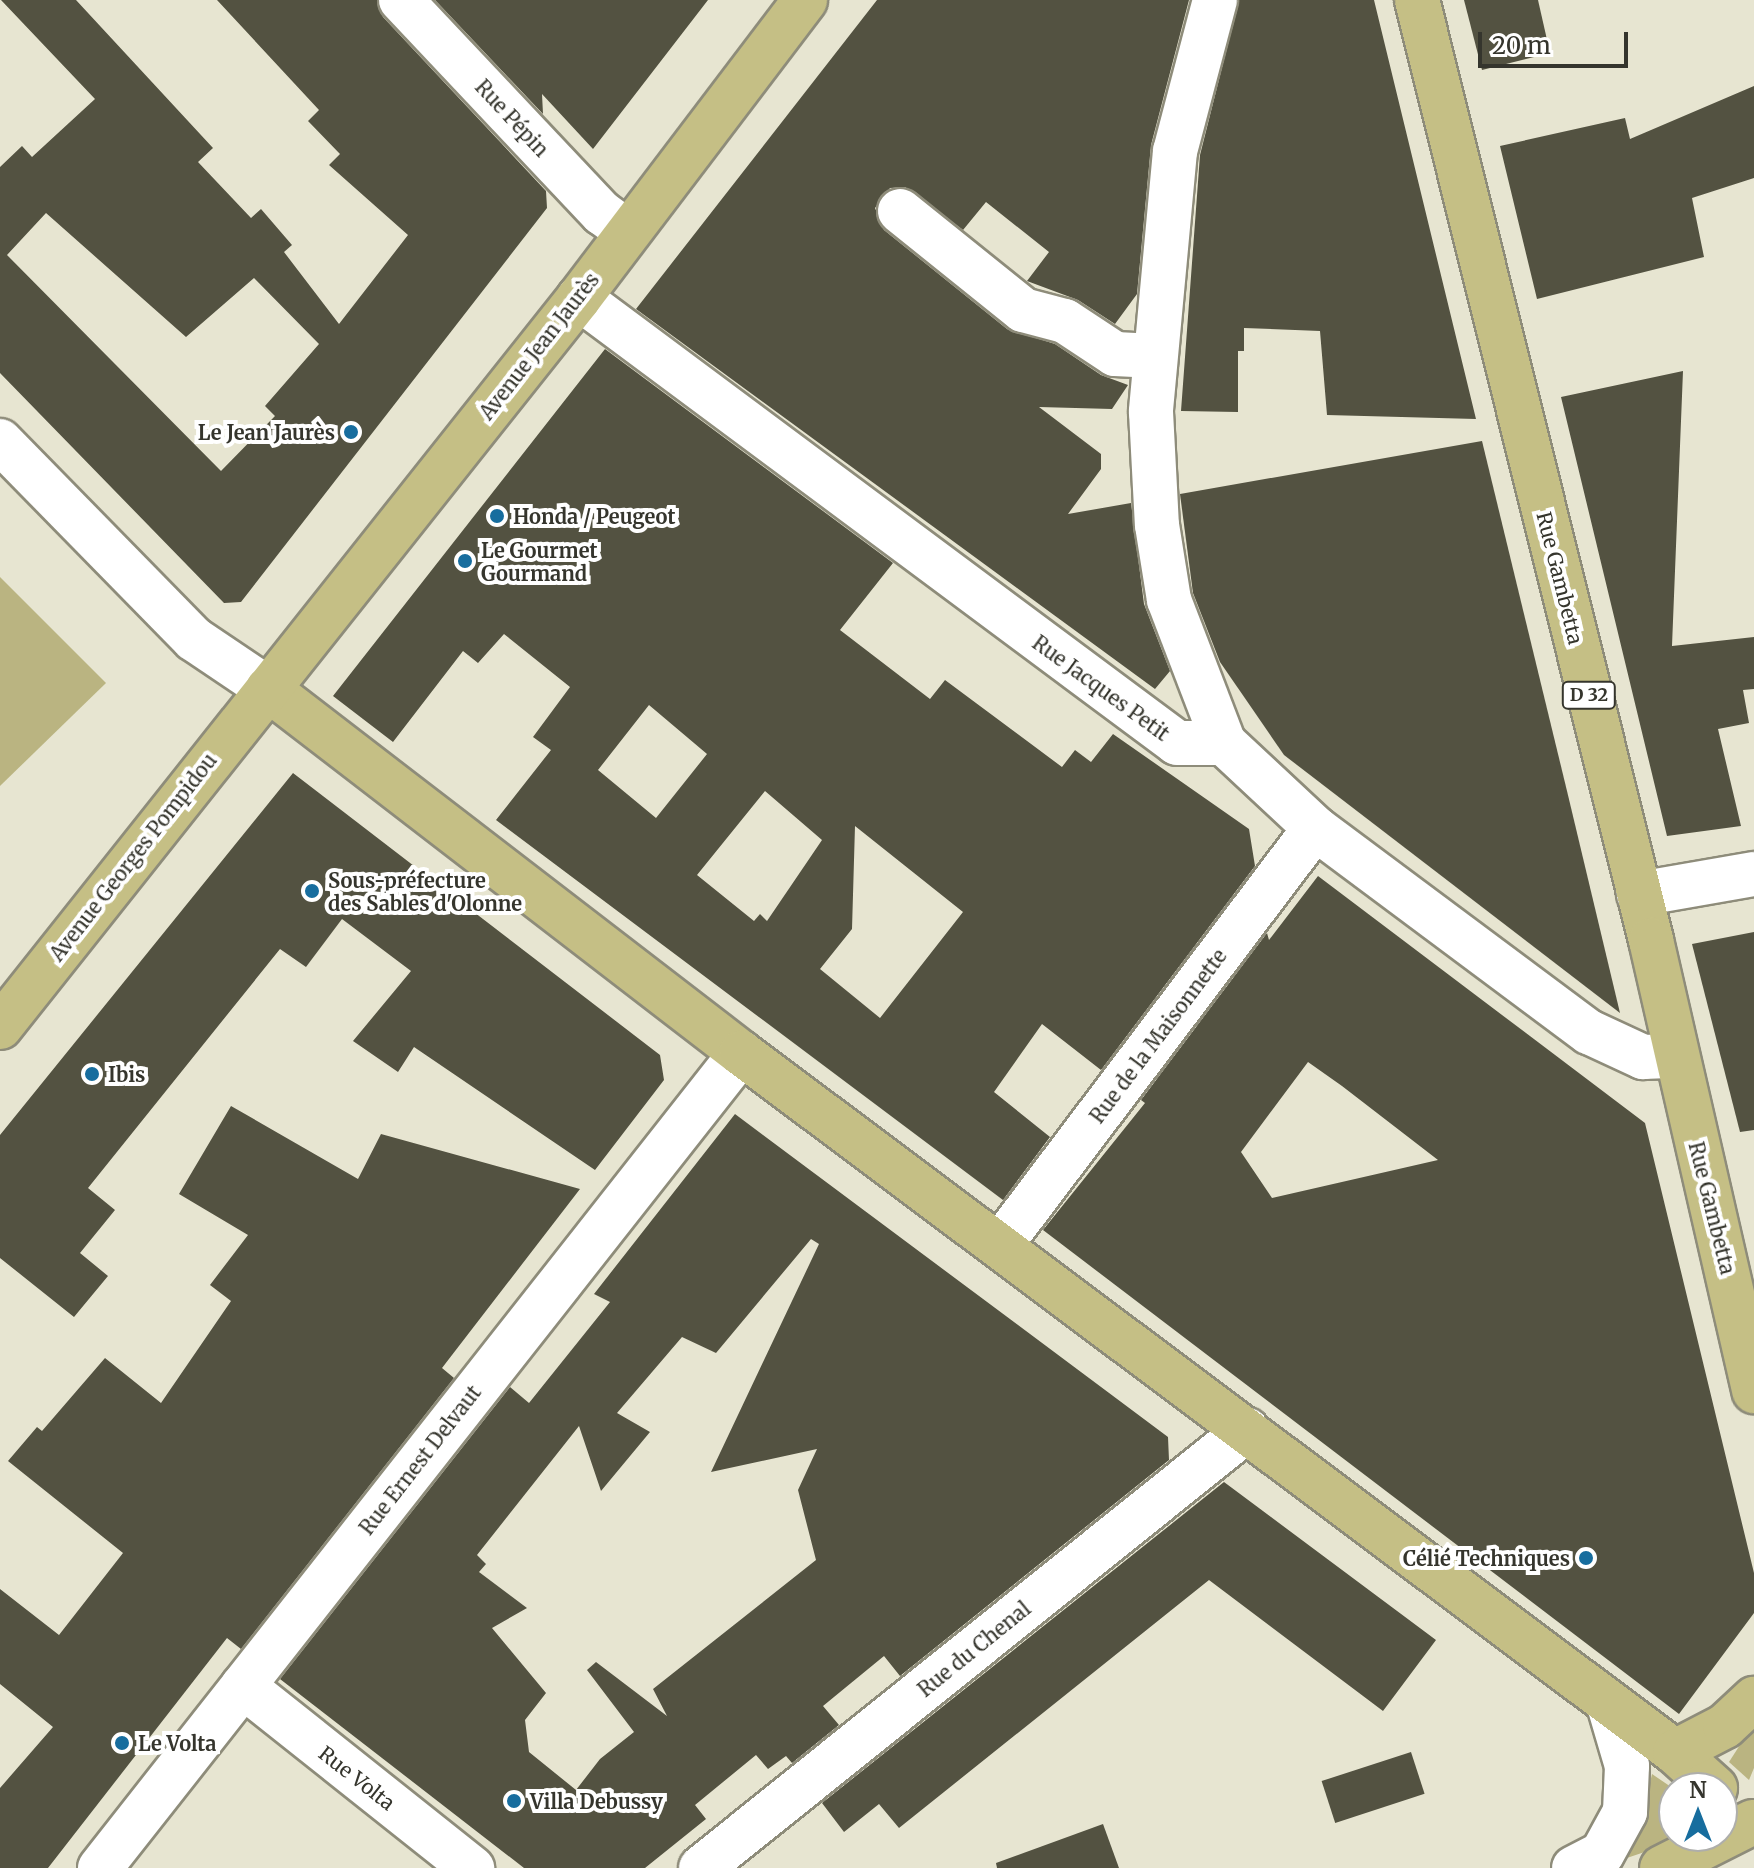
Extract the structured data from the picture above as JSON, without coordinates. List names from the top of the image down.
{
  "streets": {
    "main road": [
      "Avenue Jean Jaurès",
      "Rue Gambetta",
      "D 32",
      "Avenue Georges Pompidou"
    ],
    "street": [
      "Rue Pépin",
      "Rue Jacques Petit",
      "Rue de la Maisonnette",
      "Rue Ernest Delvaut",
      "Rue du Chenal",
      "Rue Volta"
    ]
  },
  "crossings": [
    ["Rue Pépin", "Avenue Jean Jaurès"],
    ["Avenue Jean Jaurès", "Rue Jacques Petit"],
    ["Avenue Jean Jaurès", "Avenue Georges Pompidou"],
    ["Rue Ernest Delvaut", "Rue Volta"]
  ],
  "places": [
    "Le Jean Jaurès",
    "Honda / Peugeot",
    "Le Gourmet Gourmand",
    "Sous-préfecture des Sables d'Olonne",
    "Ibis",
    "Célié Techniques",
    "Le Volta",
    "Villa Debussy"
  ],
  "scale_bar": "20 m",
  "north": "top"
}
